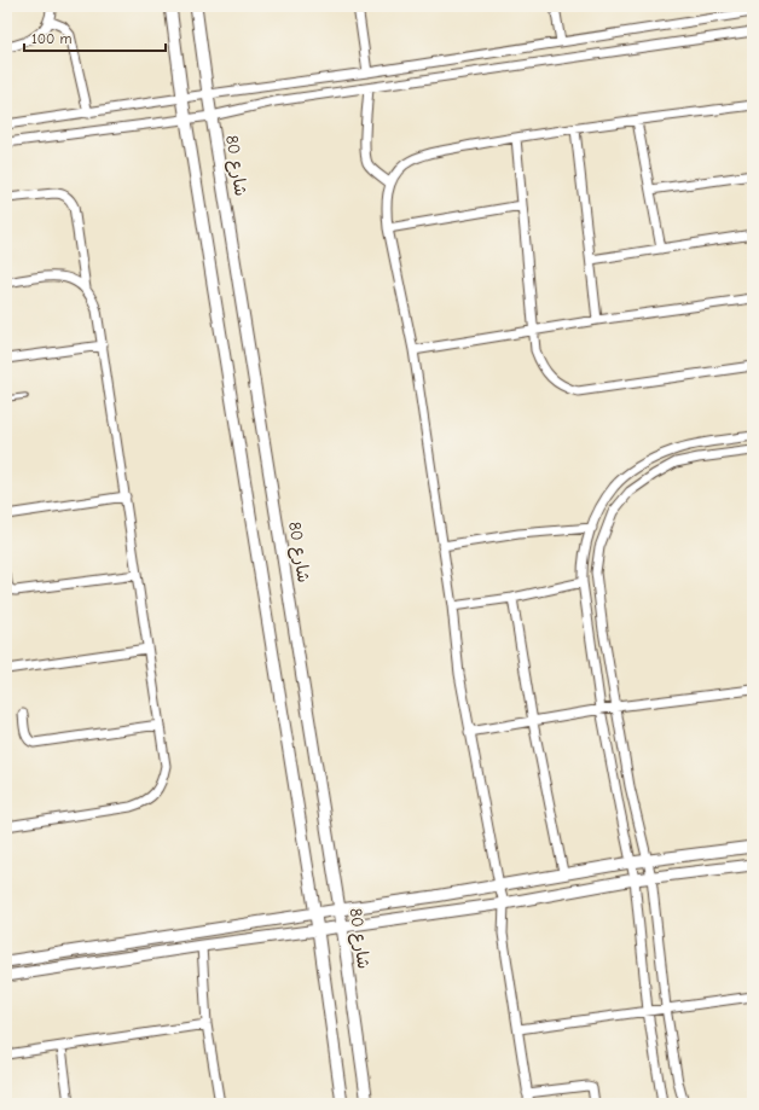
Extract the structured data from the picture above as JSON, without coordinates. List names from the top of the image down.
{
  "streets": {
    "street": ["شارع 80"]
  },
  "scale_bar": "100 m"
}
